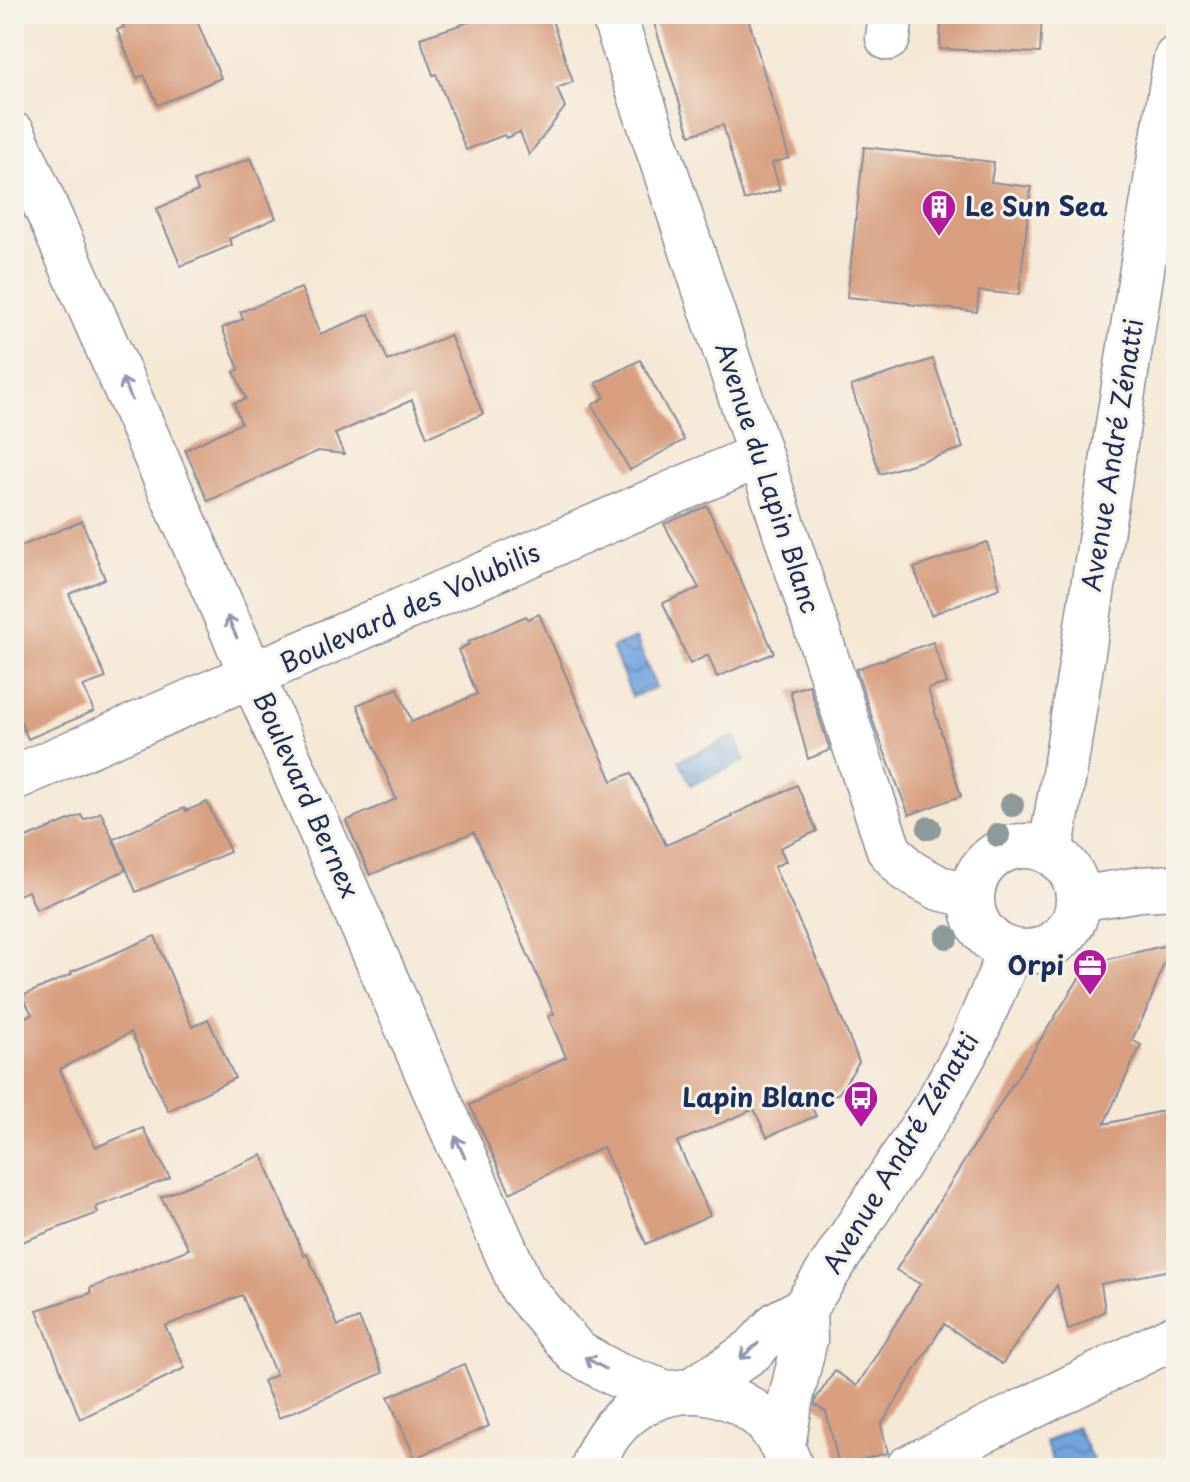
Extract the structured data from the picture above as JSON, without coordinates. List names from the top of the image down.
{
  "streets": {
    "street": [
      "Avenue André Zénatti",
      "Avenue du Lapin Blanc",
      "Boulevard des Volubilis",
      "Boulevard Bernex"
    ]
  },
  "crossings": [
    ["Avenue André Zénatti", "Avenue du Lapin Blanc"],
    ["Avenue André Zénatti", "Boulevard Bernex"],
    ["Avenue du Lapin Blanc", "Boulevard des Volubilis"],
    ["Boulevard des Volubilis", "Boulevard Bernex"]
  ],
  "one_way": ["Boulevard Bernex"],
  "places": {
    "building": ["Le Sun Sea"],
    "office": ["Orpi"],
    "bus stop": ["Lapin Blanc"]
  }
}
